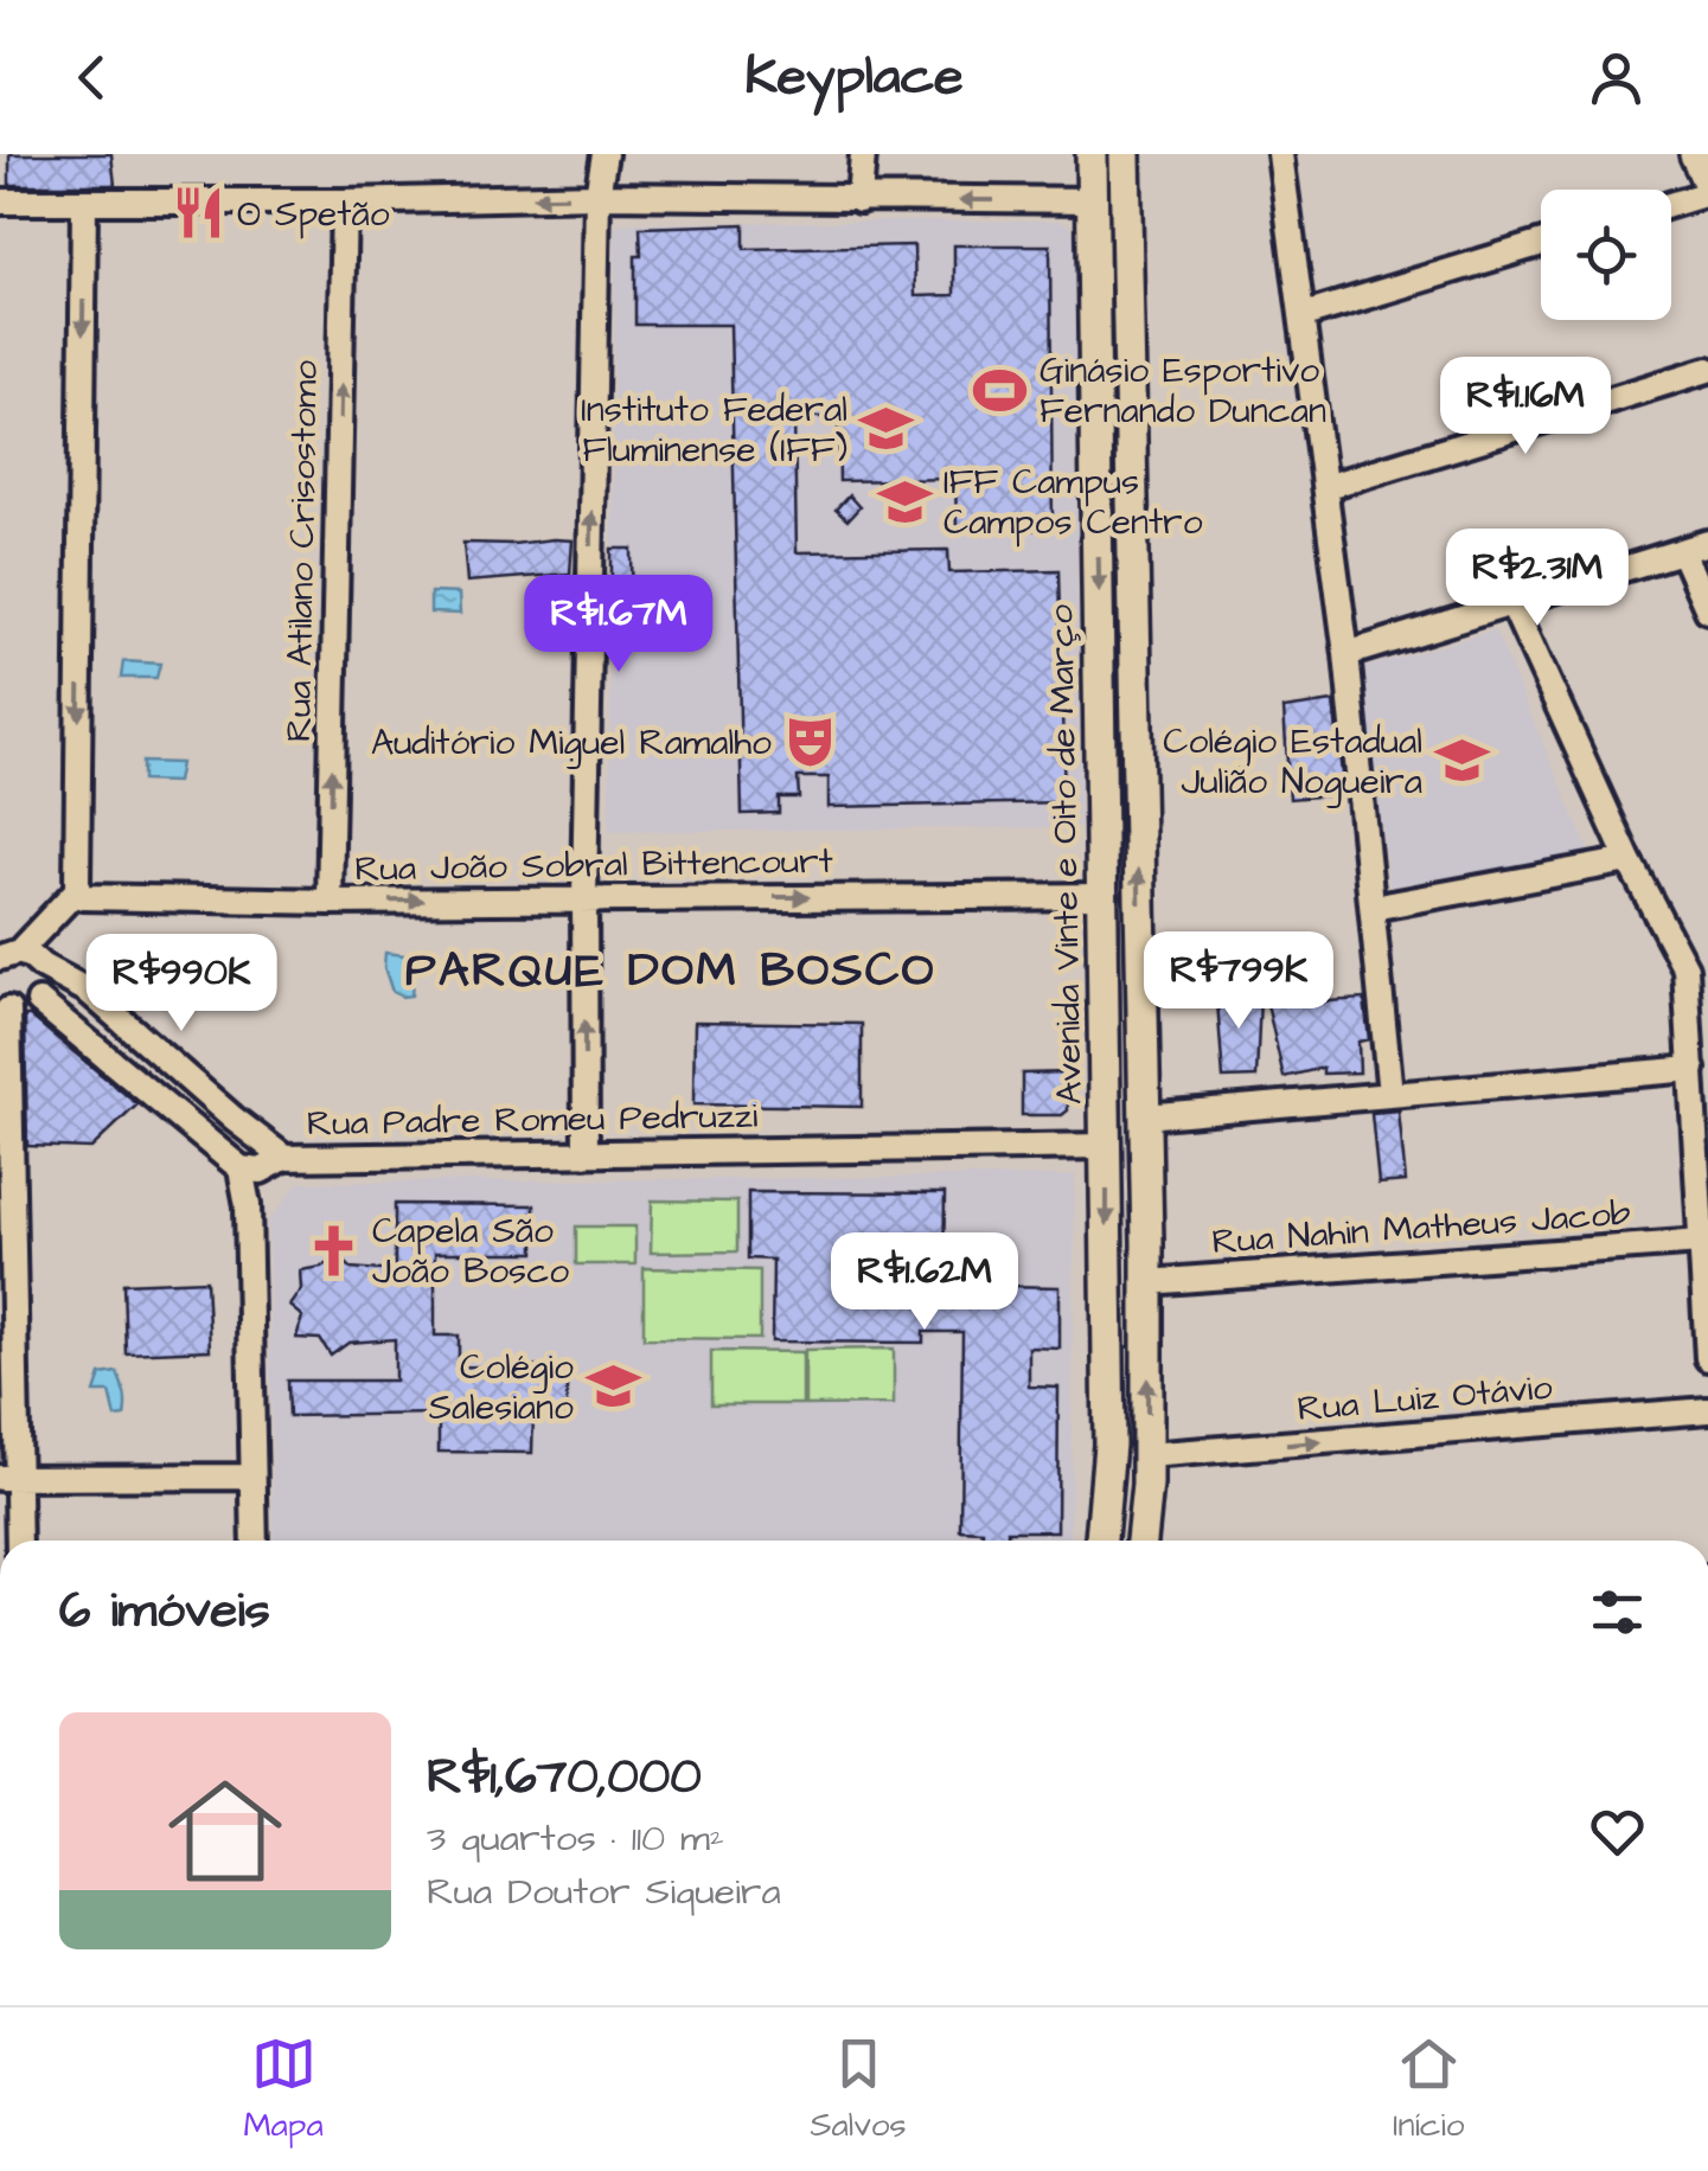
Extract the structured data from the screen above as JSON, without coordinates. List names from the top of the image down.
{
  "streets": {
    "main road": ["Avenida Vinte e Oito de Março"],
    "street": [
      "Rua Atilano Crisostomo",
      "Rua João Sobral Bittencourt",
      "Rua Padre Romeu Pedruzzi",
      "Rua Nahin Matheus Jacob",
      "Rua Luiz Otávio"
    ]
  },
  "crossings": [
    ["Rua Atilano Crisostomo", "Rua João Sobral Bittencourt"],
    ["Avenida Vinte e Oito de Março", "Rua João Sobral Bittencourt"],
    ["Avenida Vinte e Oito de Março", "Rua Padre Romeu Pedruzzi"],
    ["Avenida Vinte e Oito de Março", "Rua Nahin Matheus Jacob"],
    ["Avenida Vinte e Oito de Março", "Rua Luiz Otávio"]
  ],
  "one_way": ["Rua Atilano Crisostomo", "Rua João Sobral Bittencourt", "Rua Luiz Otávio"],
  "districts": ["PARQUE DOM BOSCO"],
  "places": {
    "restaurant": ["O Spetão"],
    "sports": ["Ginásio Esportivo Fernando Duncan"],
    "school or university": [
      "Instituto Federal Fluminense (IFF)",
      "IFF Campus Campos Centro",
      "Colégio Estadual Julião Nogueira",
      "Colégio Salesiano"
    ],
    "theatre": ["Auditório Miguel Ramalho"],
    "church": ["Capela São João Bosco"]
  },
  "page": {
    "header": "Keyplace",
    "price": [
      "R$1.16M",
      "R$2.31M",
      "R$1.67M",
      "R$799K",
      "R$990K",
      "R$1.62M"
    ],
    "heading": "6 imóveis",
    "list": [
      {
        "name": "R$1,670,000",
        "note": "3 quartos · 110 m² · Rua Doutor Siqueira"
      }
    ],
    "tabs": ["Mapa", "Salvos", "Início"]
  }
}
